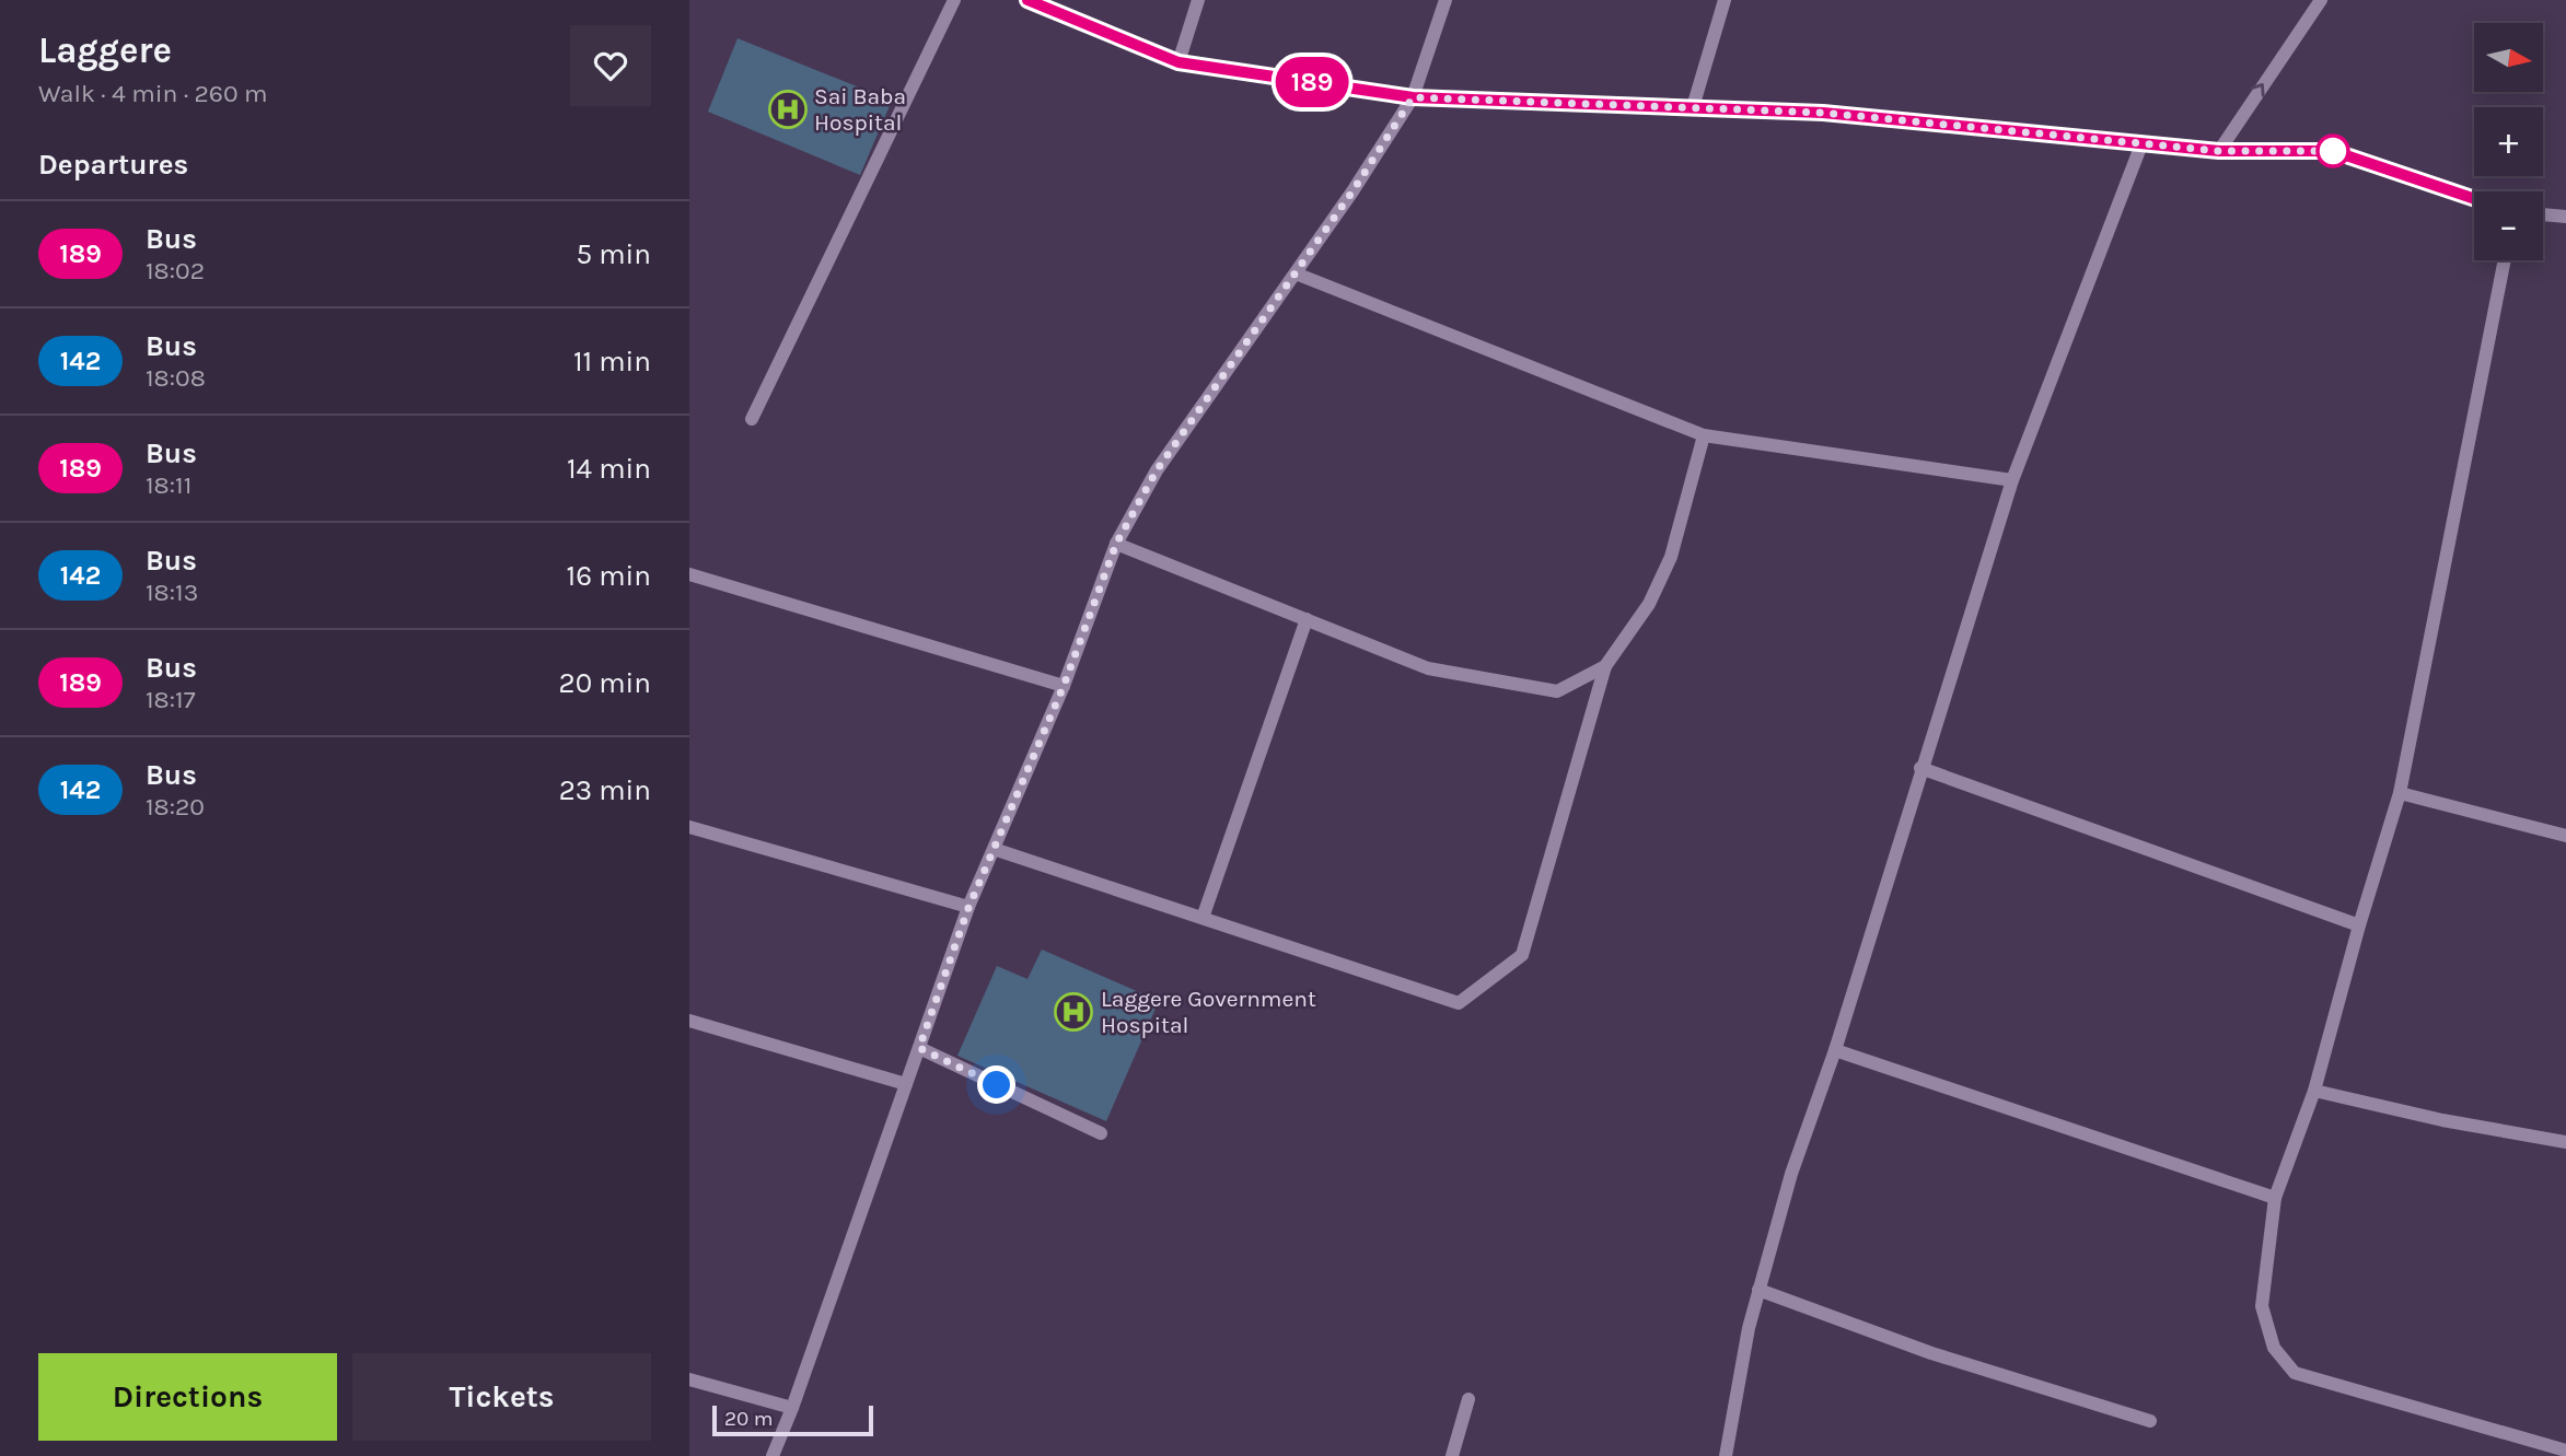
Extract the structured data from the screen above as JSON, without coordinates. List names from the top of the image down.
{
  "places": {
    "hospital": ["Sai Baba Hospital", "Laggere Government Hospital"]
  },
  "lines": ["bus line 189"],
  "scale_bar": "20 m",
  "north": "right",
  "page": {
    "heading": [
      ["Laggere", "Walk · 4 min · 260 m"],
      "Departures"
    ],
    "on_map": "189",
    "map_buttons": ["+", "−"],
    "list": [
      {
        "mark": "189",
        "name": "Bus",
        "note": "18:02",
        "value": "5 min"
      },
      {
        "mark": "142",
        "name": "Bus",
        "note": "18:08",
        "value": "11 min"
      },
      {
        "mark": "189",
        "name": "Bus",
        "note": "18:11",
        "value": "14 min"
      },
      {
        "mark": "142",
        "name": "Bus",
        "note": "18:13",
        "value": "16 min"
      },
      {
        "mark": "189",
        "name": "Bus",
        "note": "18:17",
        "value": "20 min"
      },
      {
        "mark": "142",
        "name": "Bus",
        "note": "18:20",
        "value": "23 min"
      }
    ],
    "buttons": ["Directions", "Tickets"],
    "scale": "20 m"
  }
}
